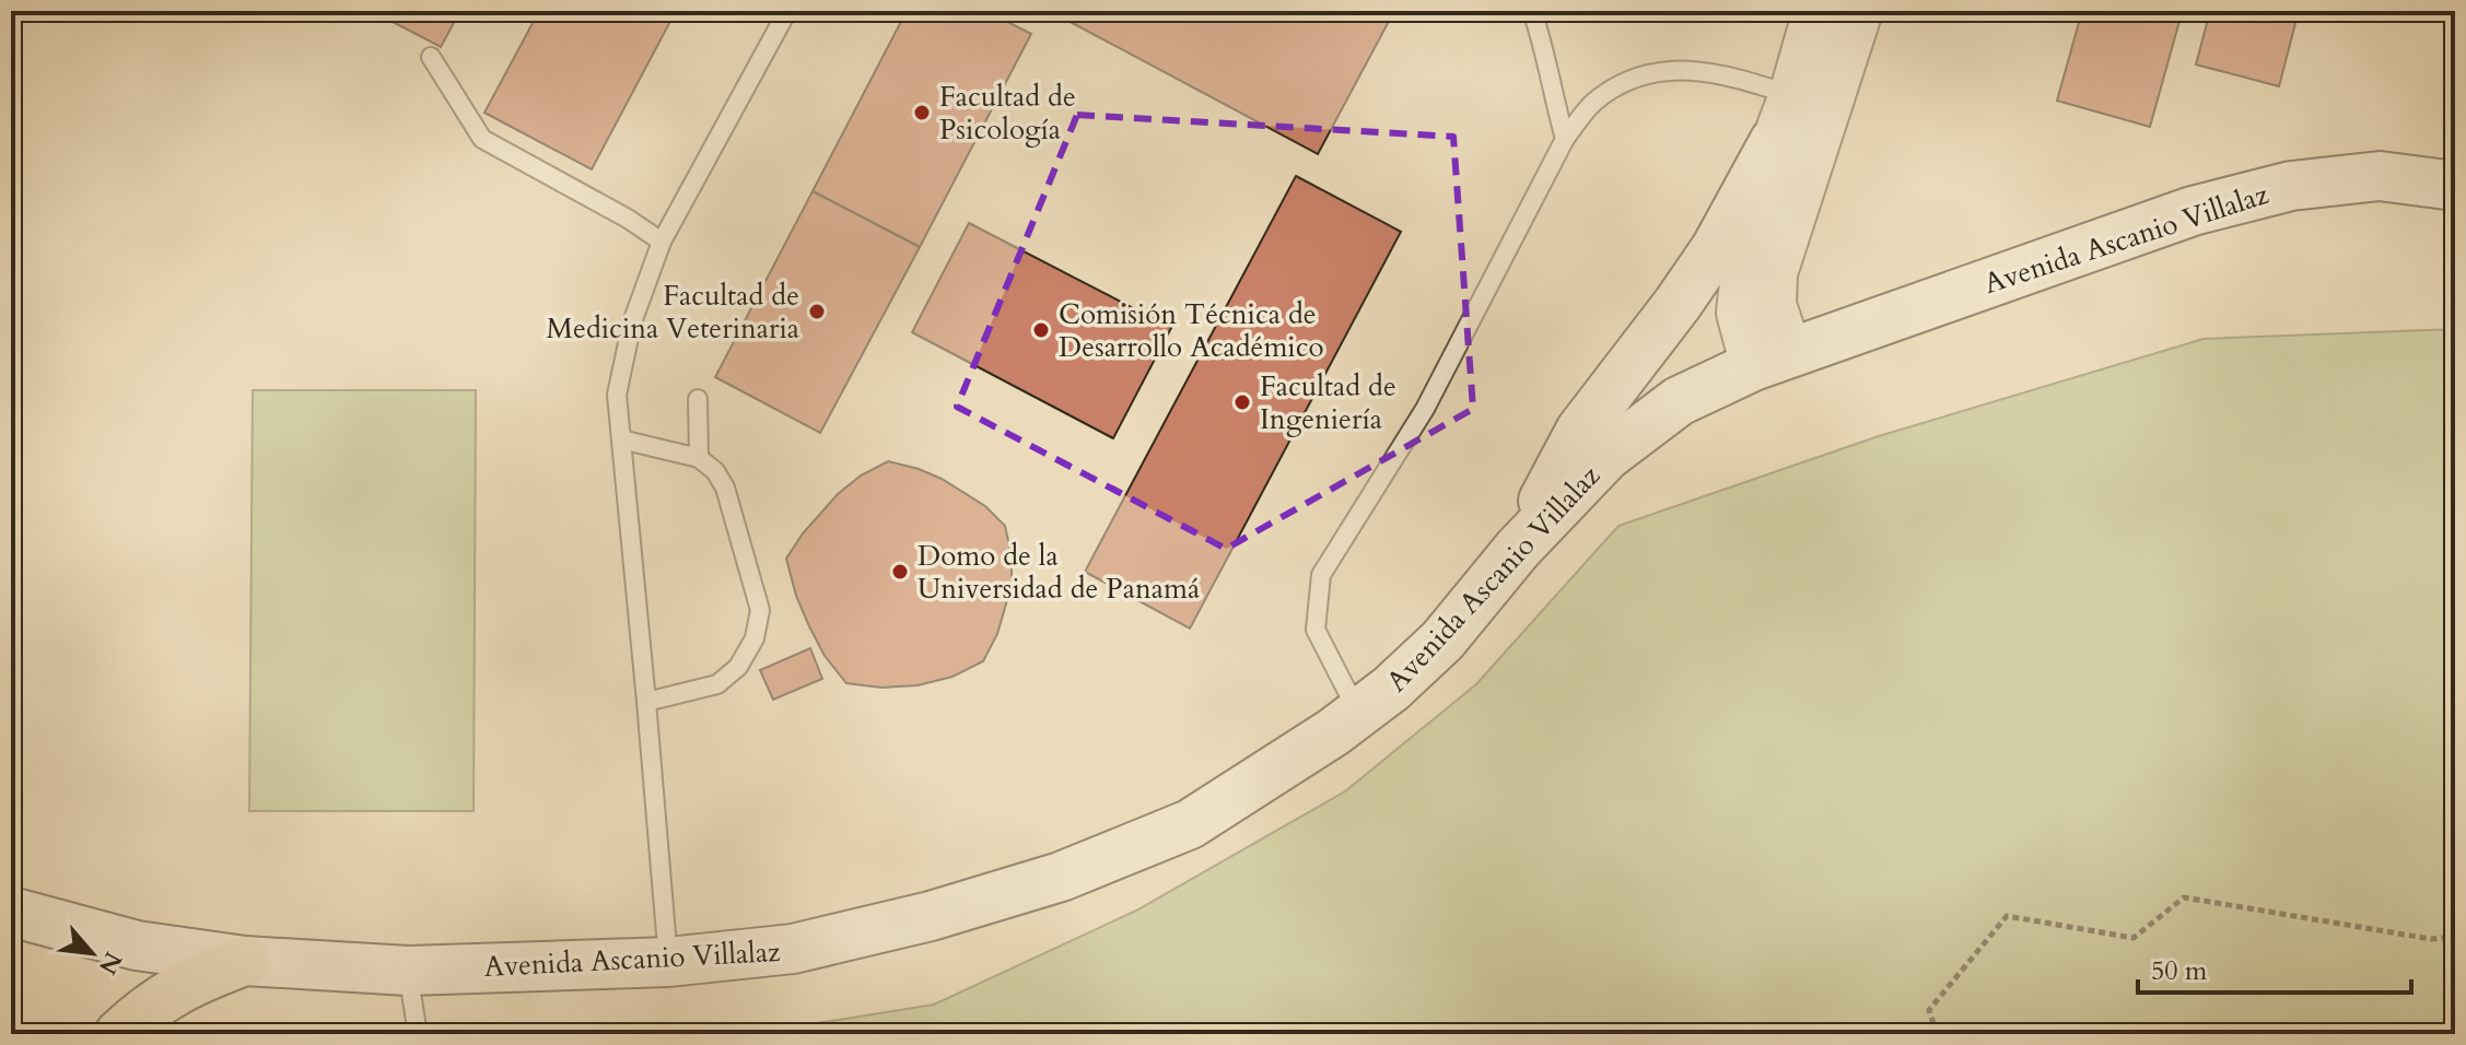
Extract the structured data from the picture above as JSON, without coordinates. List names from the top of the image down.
{
  "streets": {
    "main road": ["Avenida Ascanio Villalaz"]
  },
  "places": [
    "Facultad de Psicología",
    "Facultad de Medicina Veterinaria",
    "Comisión Técnica de Desarrollo Académico",
    "Facultad de Ingeniería",
    "Domo de la Universidad de Panamá"
  ],
  "scale_bar": "50 m",
  "north": "bottom right"
}
